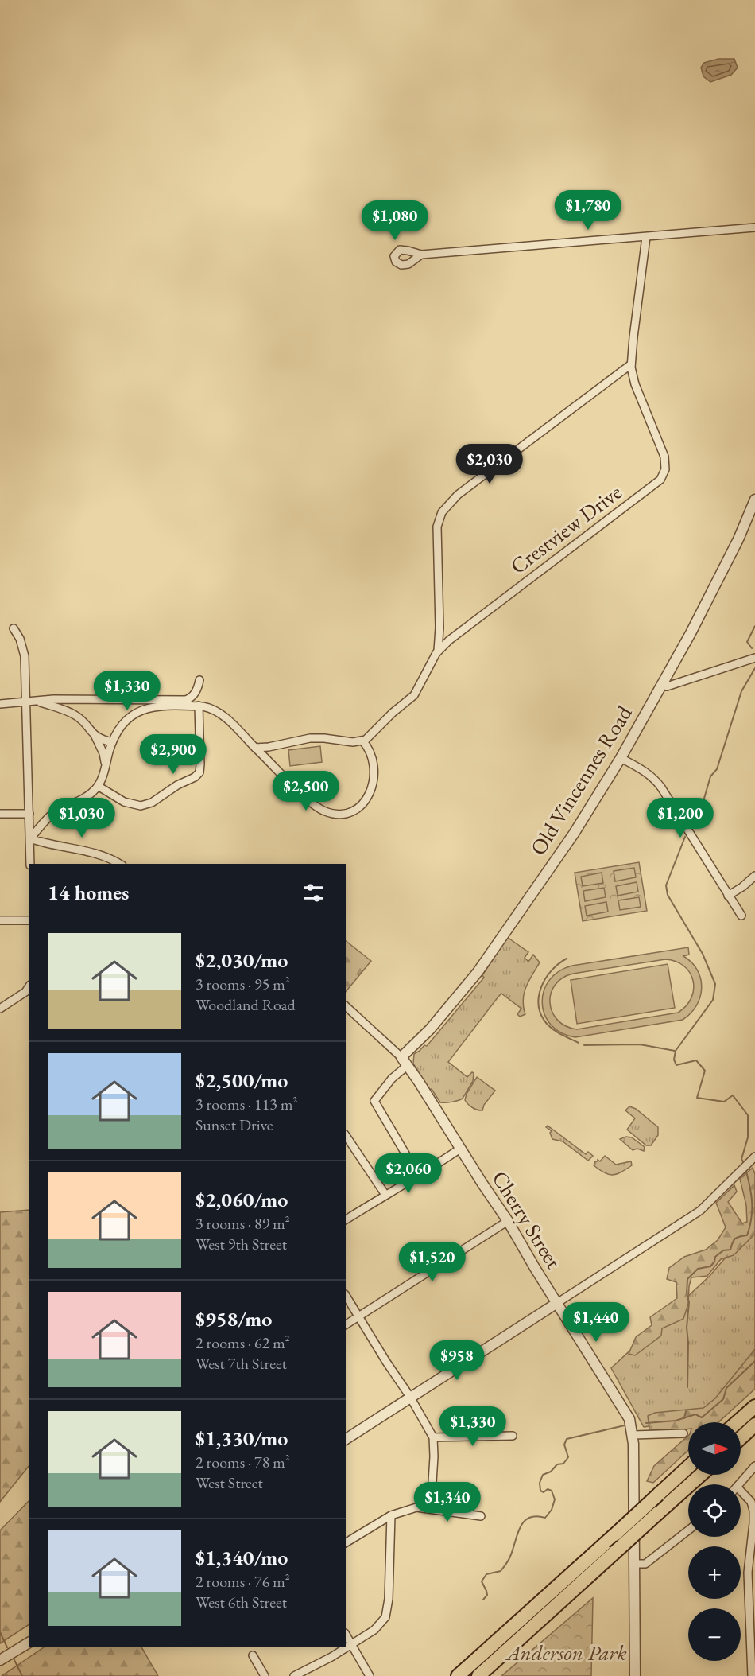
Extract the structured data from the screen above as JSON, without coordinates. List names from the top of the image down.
{
  "streets": {
    "street": ["Crestview Drive", "Old Vincennes Road", "Cherry Street"]
  },
  "crossings": [
    ["Old Vincennes Road", "Cherry Street"]
  ],
  "parks": ["Anderson Park"],
  "north": "right",
  "page": {
    "price": [
      "$1,780",
      "$1,080",
      "$2,030",
      "$1,330",
      "$2,900",
      "$2,500",
      "$1,030",
      "$1,200",
      "$2,060",
      "$1,520",
      "$1,440",
      "$958",
      "$1,330",
      "$1,340"
    ],
    "heading": "14 homes",
    "list": [
      {
        "name": "$2,030/mo",
        "note": "3 rooms · 95 m² · Woodland Road"
      },
      {
        "name": "$2,500/mo",
        "note": "3 rooms · 113 m² · Sunset Drive"
      },
      {
        "name": "$2,060/mo",
        "note": "3 rooms · 89 m² · West 9th Street"
      },
      {
        "name": "$958/mo",
        "note": "2 rooms · 62 m² · West 7th Street"
      },
      {
        "name": "$1,330/mo",
        "note": "2 rooms · 78 m² · West Street"
      },
      {
        "name": "$1,340/mo",
        "note": "2 rooms · 76 m² · West 6th Street"
      }
    ],
    "map_buttons": ["+", "−"]
  }
}
